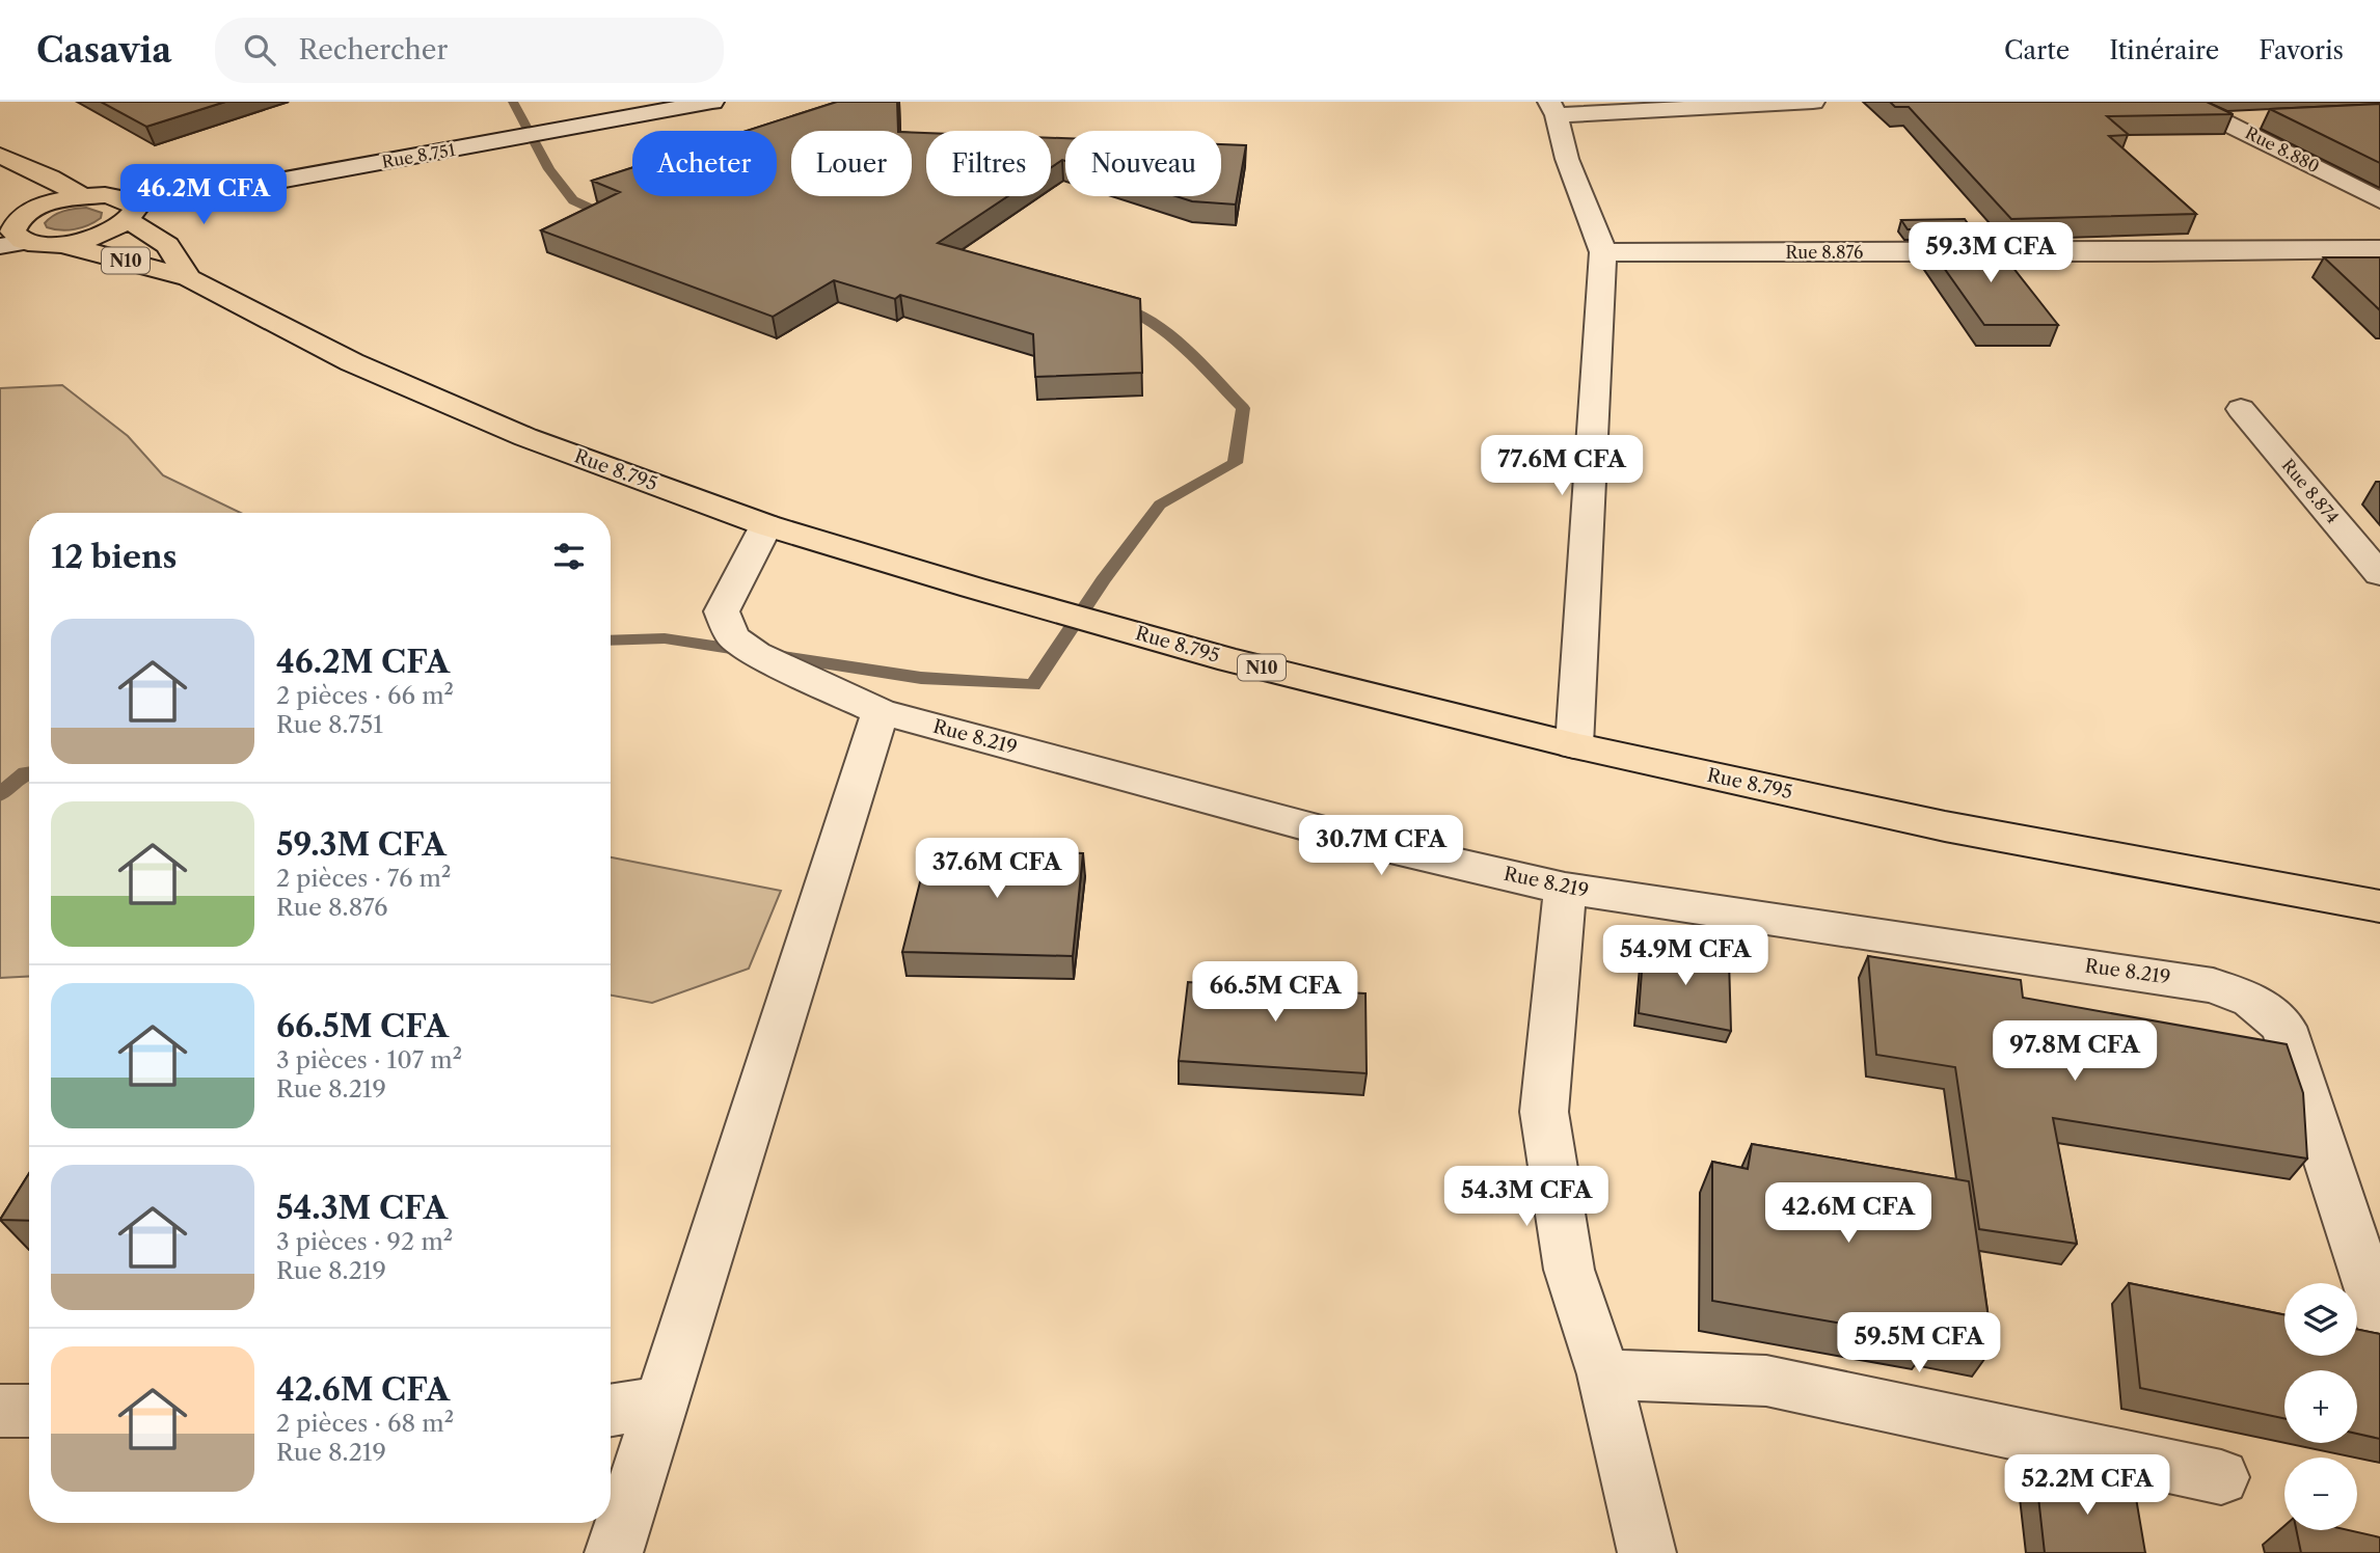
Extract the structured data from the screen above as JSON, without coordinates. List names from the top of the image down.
{
  "streets": {
    "highway": ["N10", "Rue 8.795"],
    "street": [
      "Rue 8.880",
      "Rue 8.751",
      "Rue 8.876",
      "Rue 8.874",
      "Rue 8.219"
    ]
  },
  "crossings": [
    ["Rue 8.751", "Rue 8.795"],
    ["N10", "Rue 8.795"],
    ["Rue 8.795", "Rue 8.219"]
  ],
  "page": {
    "header": "Casavia",
    "search": "Rechercher",
    "nav": ["Carte", "Itinéraire", "Favoris"],
    "chip": [
      "Acheter",
      "Louer",
      "Filtres",
      "Nouveau"
    ],
    "price": [
      "46.2M CFA",
      "59.3M CFA",
      "77.6M CFA",
      "30.7M CFA",
      "37.6M CFA",
      "54.9M CFA",
      "66.5M CFA",
      "97.8M CFA",
      "54.3M CFA",
      "42.6M CFA",
      "59.5M CFA",
      "52.2M CFA"
    ],
    "heading": "12 biens",
    "list": [
      {
        "name": "46.2M CFA",
        "note": "2 pièces · 66 m² · Rue 8.751"
      },
      {
        "name": "59.3M CFA",
        "note": "2 pièces · 76 m² · Rue 8.876"
      },
      {
        "name": "66.5M CFA",
        "note": "3 pièces · 107 m² · Rue 8.219"
      },
      {
        "name": "54.3M CFA",
        "note": "3 pièces · 92 m² · Rue 8.219"
      },
      {
        "name": "42.6M CFA",
        "note": "2 pièces · 68 m² · Rue 8.219"
      }
    ],
    "map_buttons": ["+", "−"]
  }
}
